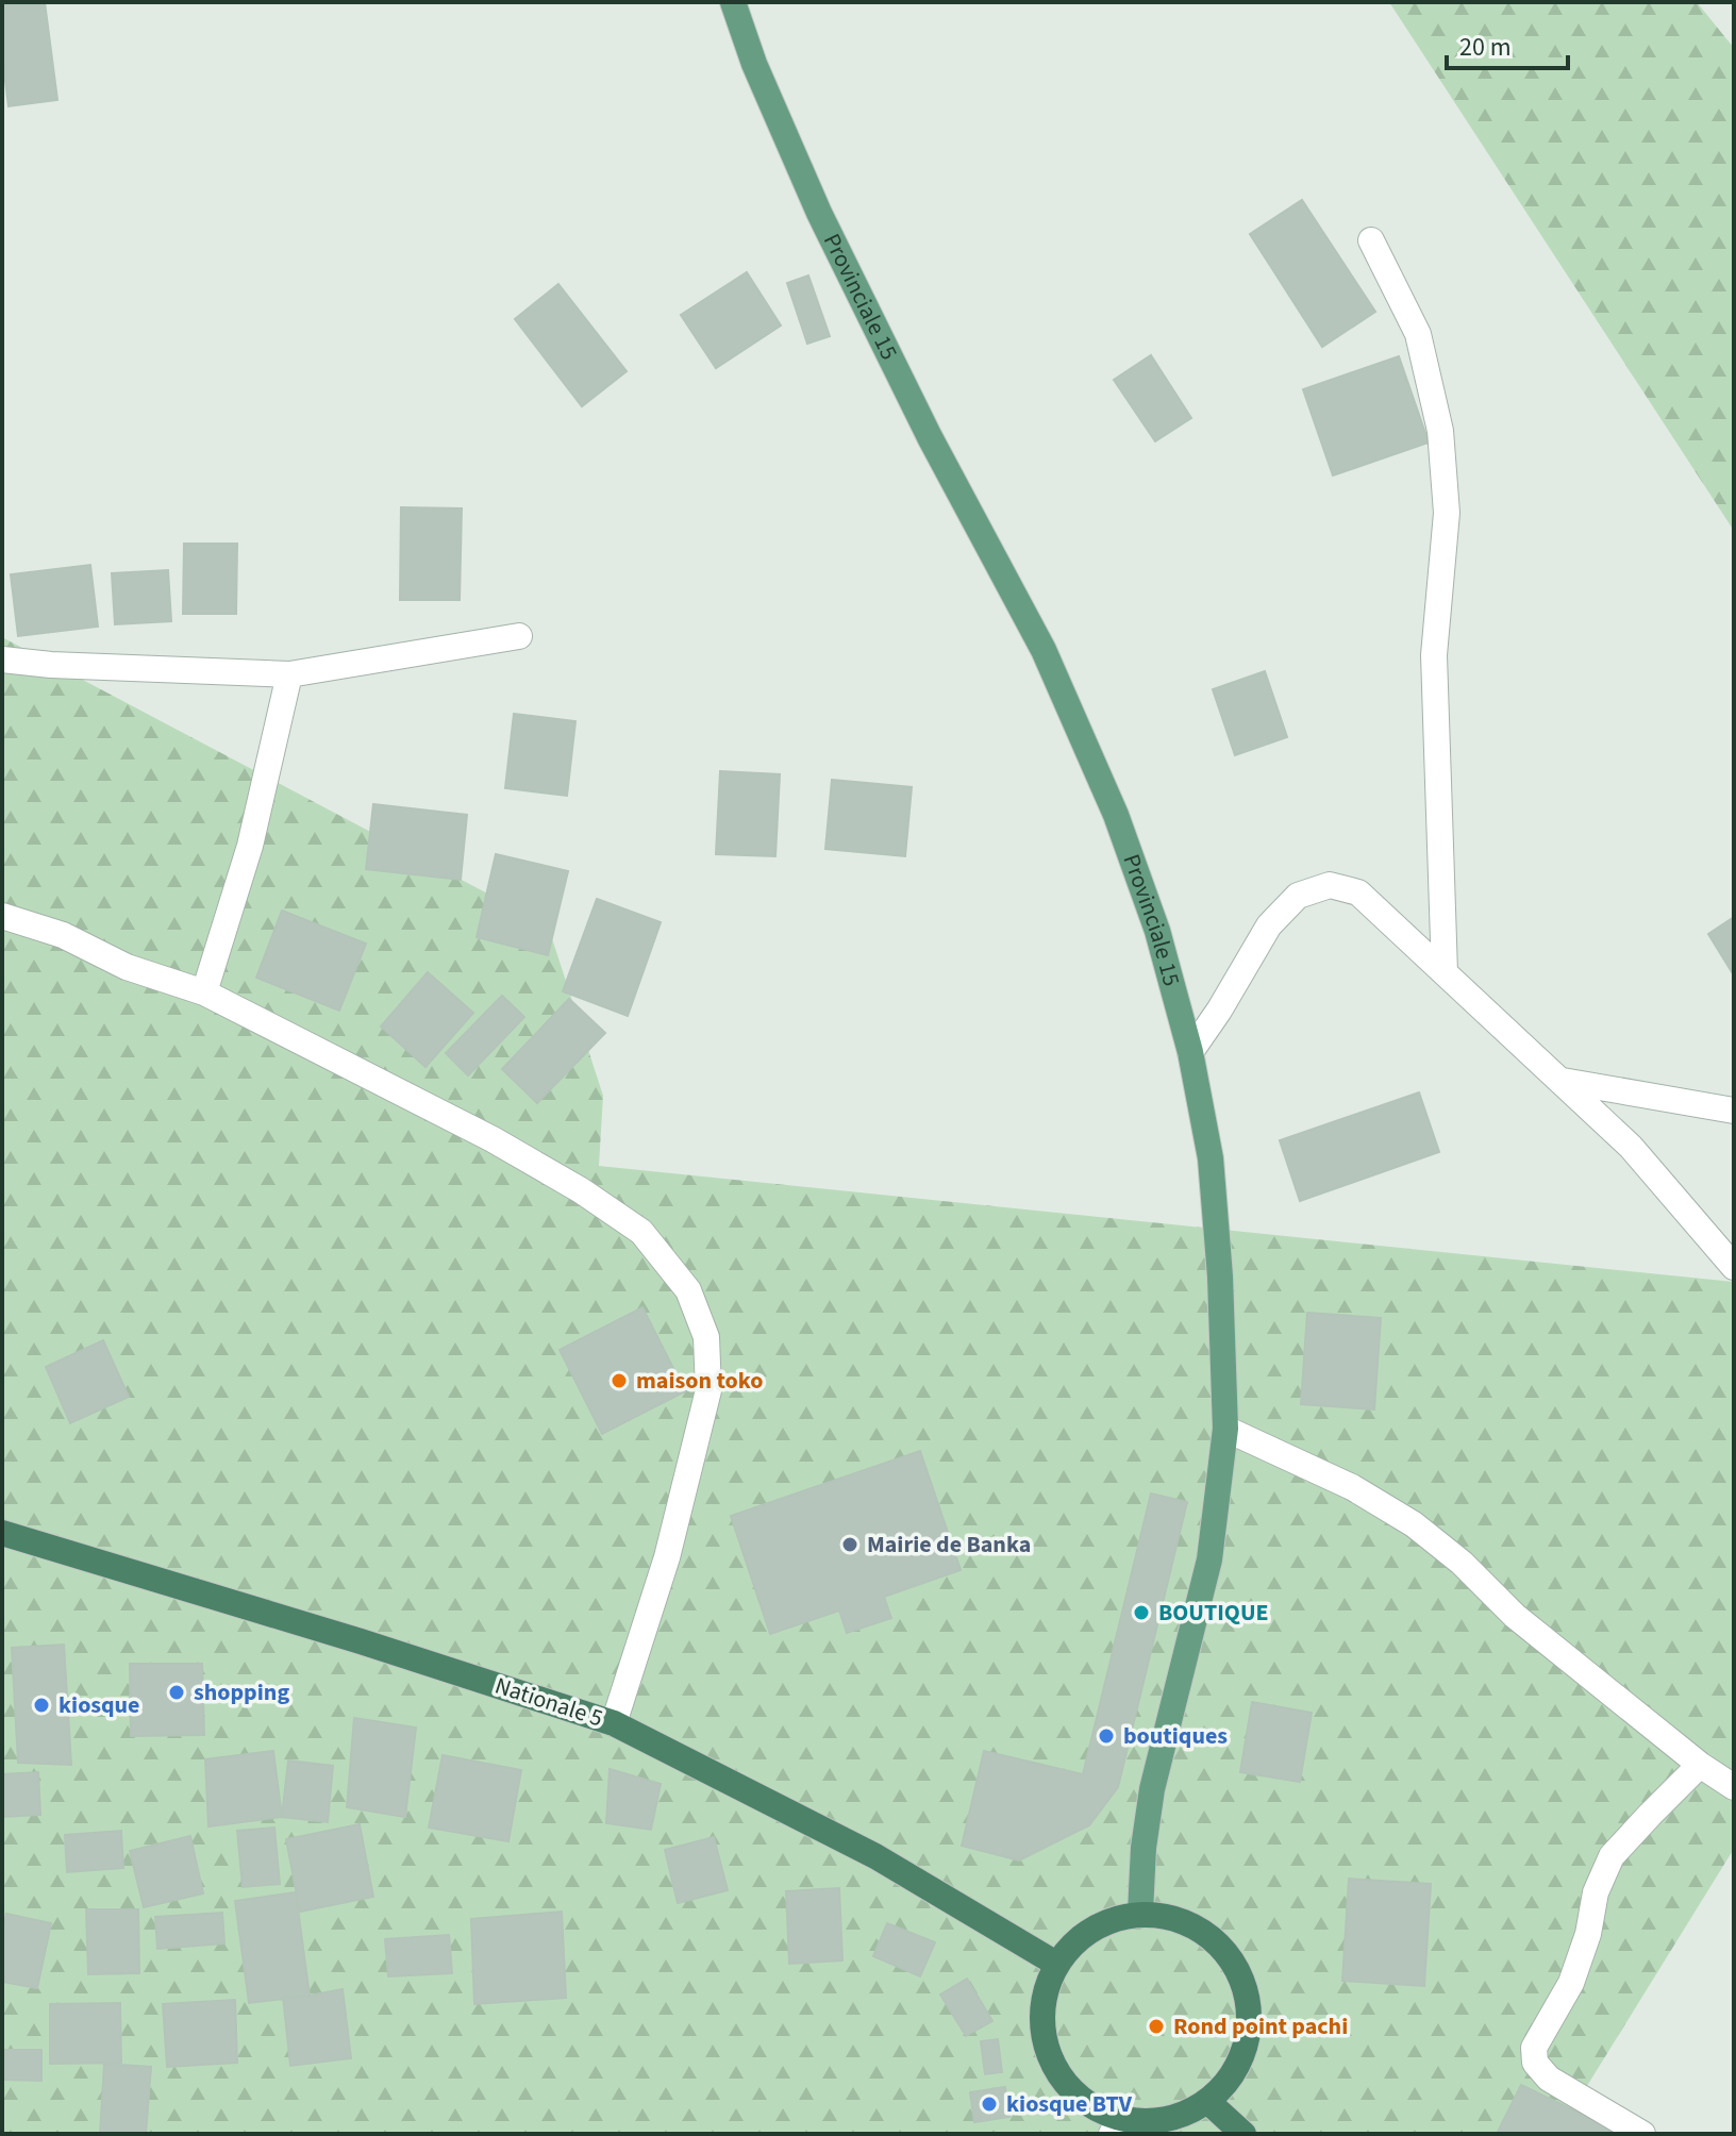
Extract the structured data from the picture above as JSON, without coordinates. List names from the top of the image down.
{
  "streets": {
    "highway": ["Nationale 5"],
    "main road": ["Provinciale 15"]
  },
  "crossings": [
    ["Provinciale 15", "Nationale 5"]
  ],
  "places": [
    "maison toko",
    "Mairie de Banka",
    "BOUTIQUE",
    "shopping",
    "kiosque",
    "boutiques",
    "Rond point pachi",
    "kiosque BTV"
  ],
  "scale_bar": "20 m"
}
